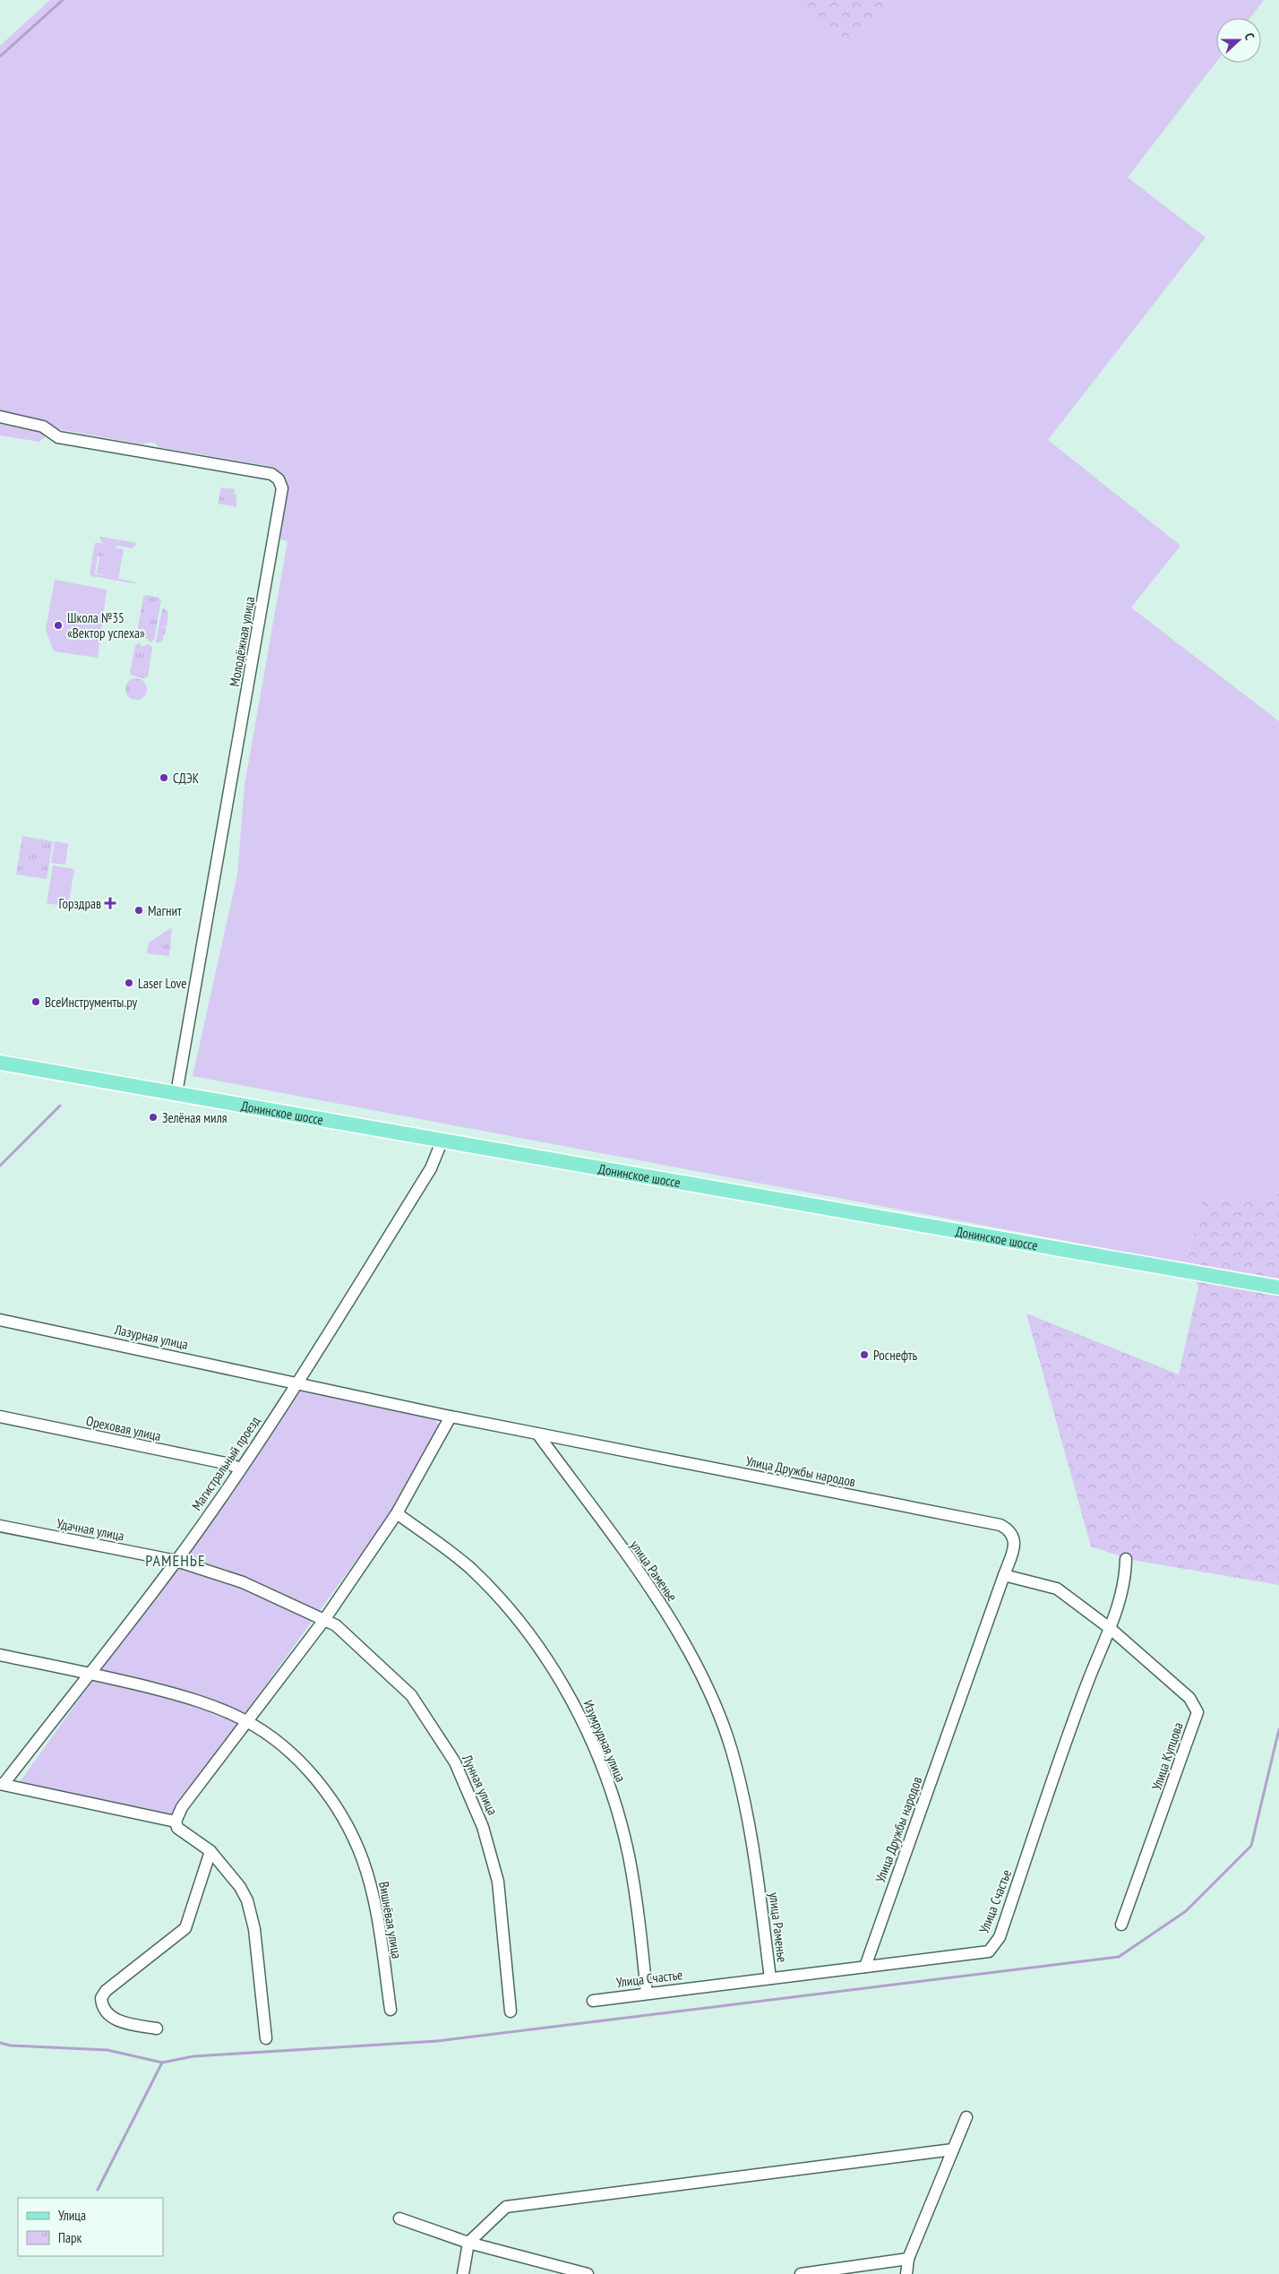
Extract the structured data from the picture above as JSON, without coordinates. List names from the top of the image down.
{
  "streets": {
    "main road": ["Донинское шоссе"],
    "street": [
      "Молодёжная улица",
      "Лазурная улица",
      "Ореховая улица",
      "Магистральный проезд",
      "Улица Дружбы народов",
      "Удачная улица",
      "улица Раменье",
      "Изумрудная улица",
      "Улица Купцова",
      "Лунная улица",
      "Улица Счастье",
      "Вишнёвая улица"
    ]
  },
  "crossings": [
    ["Молодёжная улица", "Донинское шоссе"],
    ["Донинское шоссе", "Магистральный проезд"],
    ["Лазурная улица", "Магистральный проезд"],
    ["Ореховая улица", "Магистральный проезд"],
    ["Магистральный проезд", "Удачная улица"],
    ["Магистральный проезд", "Вишнёвая улица"],
    ["Улица Дружбы народов", "улица Раменье"],
    ["Улица Дружбы народов", "Улица Счастье"],
    ["Удачная улица", "Лунная улица"],
    ["улица Раменье", "Улица Счастье"],
    ["Изумрудная улица", "Улица Счастье"],
    ["Улица Купцова", "Улица Счастье"]
  ],
  "districts": ["РАМЕНЬЕ"],
  "places": {
    "other": [
      "Школа №35 «Вектор успеха»",
      "СДЭК",
      "Магнит",
      "Laser Love",
      "ВсеИнструменты.ру",
      "Зелёная миля",
      "Роснефть"
    ],
    "health": ["Горздрав"]
  },
  "legend": ["Улица", "Парк"],
  "north": "right"
}
